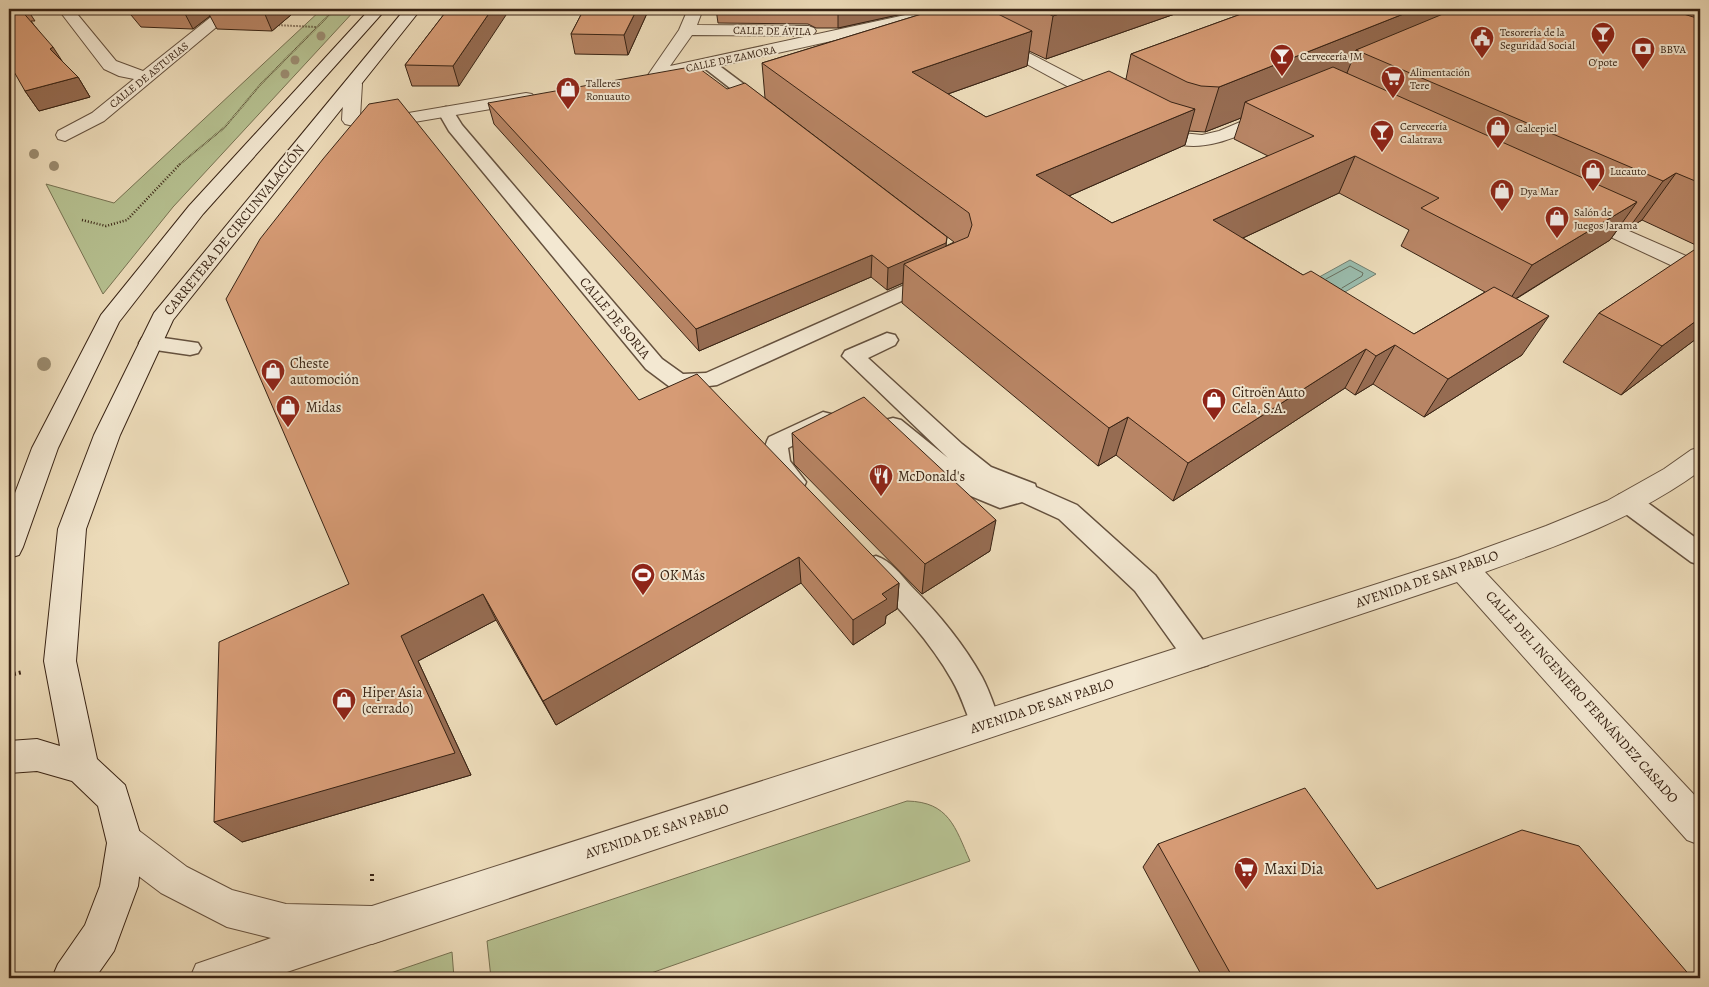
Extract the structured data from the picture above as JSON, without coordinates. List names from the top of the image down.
{
  "streets": {
    "street": [
      "CALLE DE ÁVILA",
      "CALLE DE ZAMORA",
      "CALLE DE ASTURIAS",
      "CARRETERA DE CIRCUNVALACIÓN",
      "AVENIDA DE SAN PABLO",
      "CALLE DEL INGENIERO FERNÁNDEZ CASADO"
    ],
    "lane": ["CALLE DE SORIA"]
  },
  "crossings": [
    ["CALLE DE ÁVILA", "CALLE DE ZAMORA"],
    ["AVENIDA DE SAN PABLO", "CALLE DEL INGENIERO FERNÁNDEZ CASADO"]
  ],
  "places": {
    "bar": ["O'pote", "Cervecería JM", "Cervecería Calatrava"],
    "public building": ["Tesorería de la Seguridad Social"],
    "bank": ["BBVA"],
    "supermarket": ["Alimentación Tere", "Maxi Dia"],
    "shop": [
      "Talleres Ronuauto",
      "Calcepiel",
      "Lucauto",
      "Dya Mar",
      "Salón de Juegos Jarama",
      "Cheste automoción",
      "Citroën Auto Cela, S.A.",
      "Midas",
      "Hiper Asia (cerrado)"
    ],
    "restaurant": ["McDonald's"],
    "sports": ["OK Más"]
  }
}
